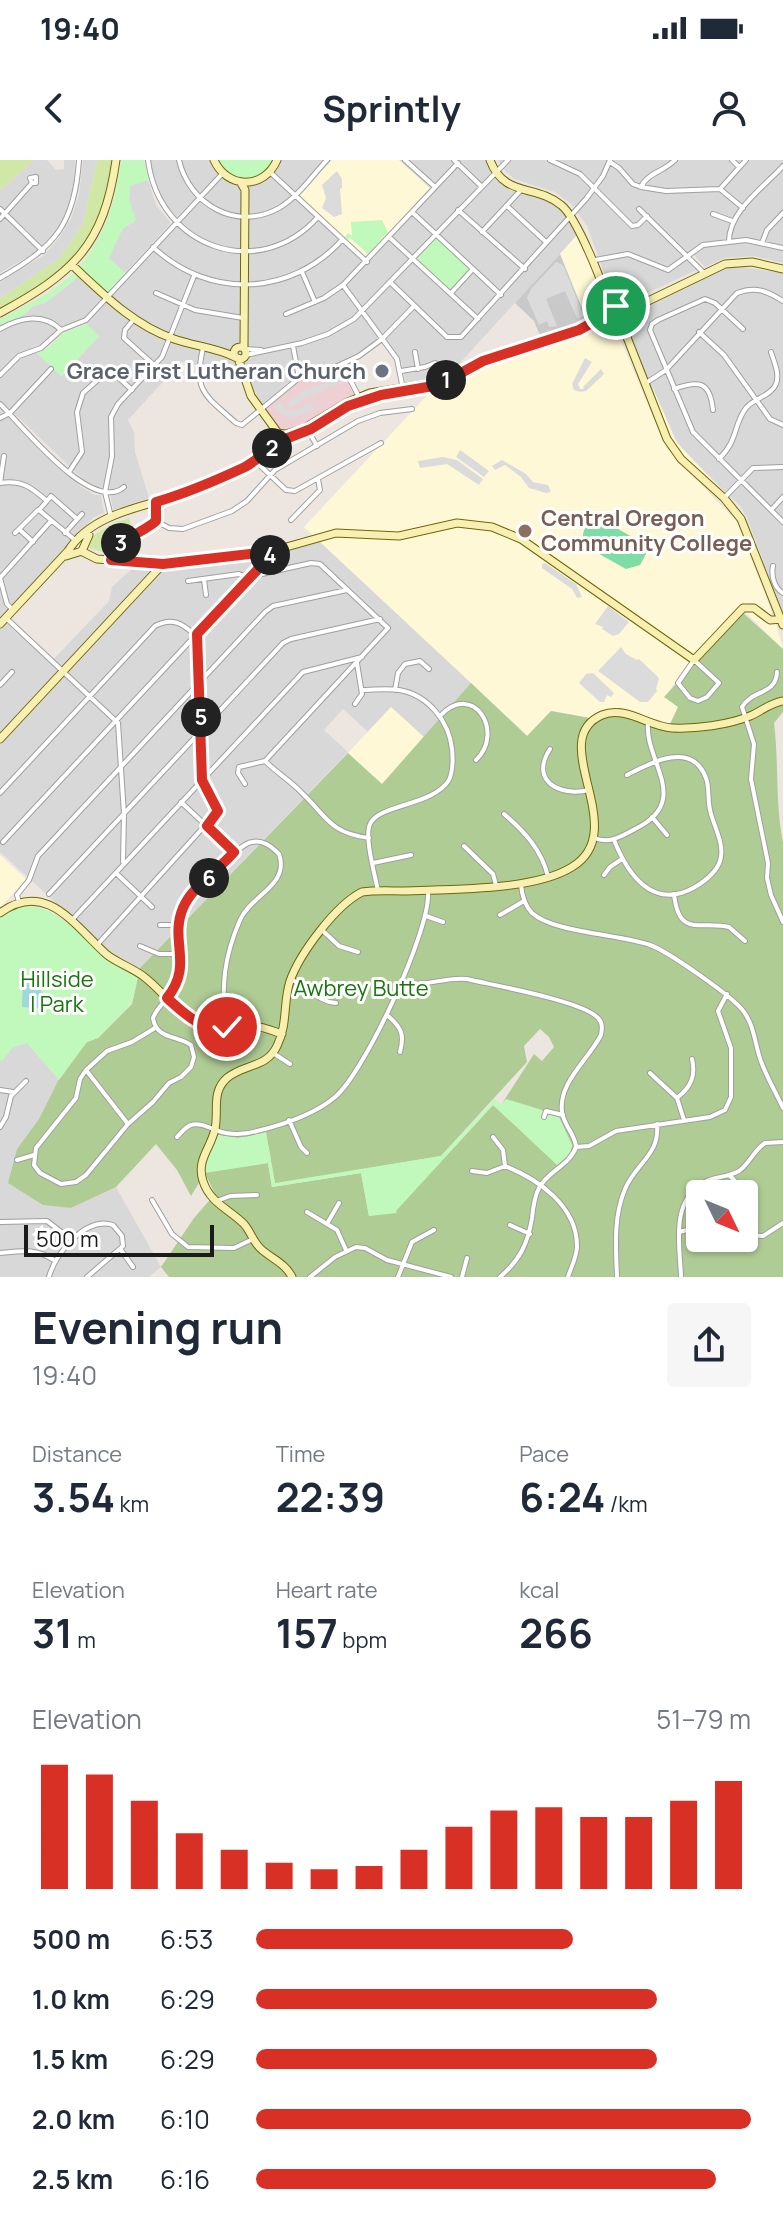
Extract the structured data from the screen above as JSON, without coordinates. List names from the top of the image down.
{
  "parks": ["Hillside I Park", "Awbrey Butte"],
  "places": ["Grace First Lutheran Church", "Central Oregon Community College"],
  "scale_bar": "500 m",
  "north": "bottom right",
  "page": {
    "status": "19:40",
    "header": "Sprintly",
    "pins": [
      "1",
      "2",
      "3",
      "4",
      "5",
      "6"
    ],
    "scale": "500 m",
    "heading": ["Evening run", "19:40"],
    "stats": [
      ["Distance", "3.54 km"],
      ["Time", "22:39"],
      ["Pace", "6:24 /km"],
      ["Elevation", "31 m"],
      ["Heart rate", "157 bpm"],
      ["kcal", "266"]
    ],
    "chart": ["Elevation", "51–79 m"],
    "list": [
      {
        "name": "500 m",
        "note": "6:53"
      },
      {
        "name": "1.0 km",
        "note": "6:29"
      },
      {
        "name": "1.5 km",
        "note": "6:29"
      },
      {
        "name": "2.0 km",
        "note": "6:10"
      },
      {
        "name": "2.5 km",
        "note": "6:16"
      }
    ]
  }
}
